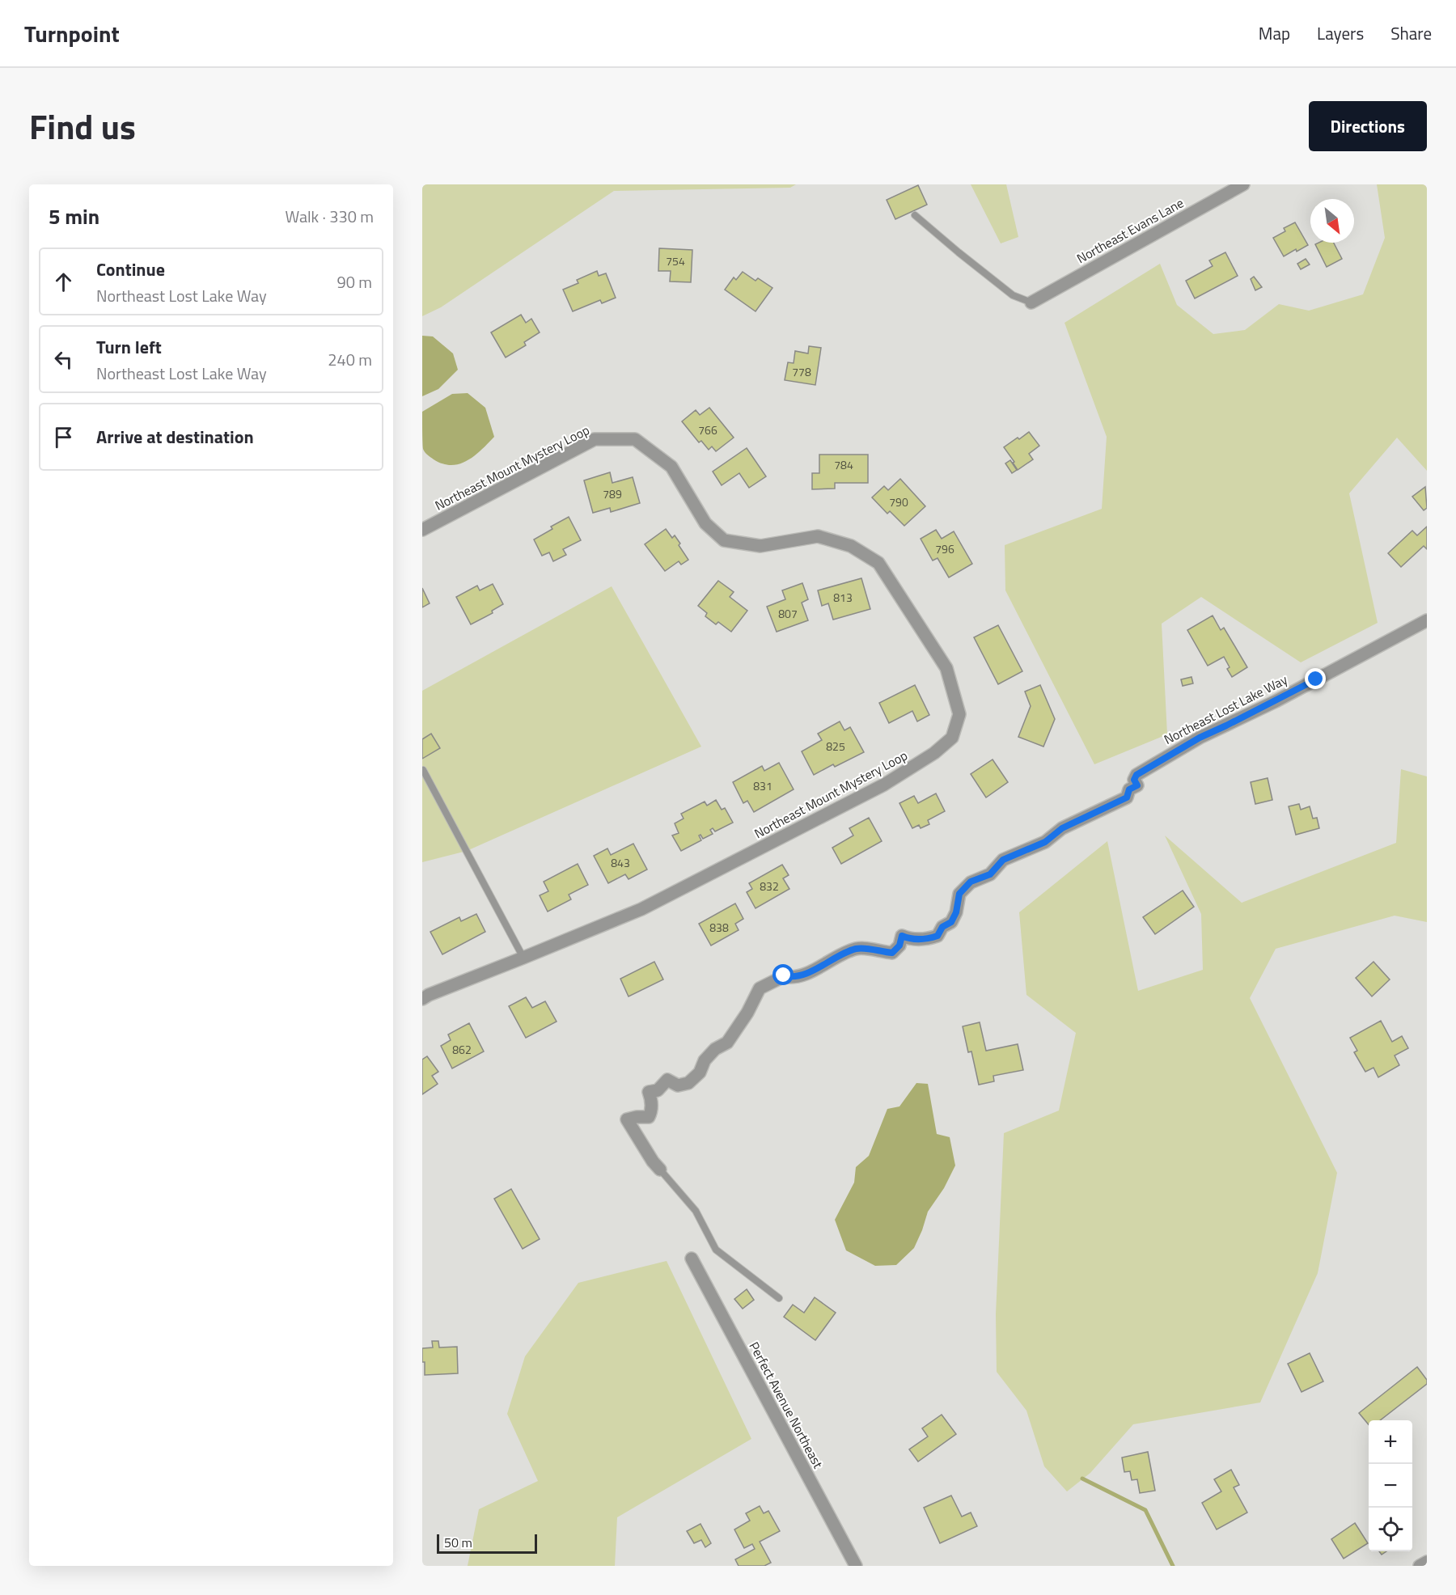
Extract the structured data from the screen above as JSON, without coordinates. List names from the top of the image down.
{
  "streets": {
    "street": [
      "Northeast Evans Lane",
      "Northeast Mount Mystery Loop",
      "Northeast Lost Lake Way",
      "Perfect Avenue Northeast"
    ]
  },
  "house_numbers": [
    "754",
    "778",
    "766",
    "784",
    "789",
    "790",
    "796",
    "813",
    "807",
    "825",
    "831",
    "843",
    "832",
    "838",
    "862"
  ],
  "scale_bar": "50 m",
  "north": "bottom right",
  "page": {
    "header": "Turnpoint",
    "nav": ["Map", "Layers", "Share"],
    "title": "Find us",
    "buttons": "Directions",
    "heading": ["5 min", "Walk · 330 m"],
    "list": [
      ["Continue", "Northeast Lost Lake Way", "90 m"],
      ["Turn left", "Northeast Lost Lake Way", "240 m"],
      "Arrive at destination"
    ],
    "map_buttons": ["+", "−"],
    "scale": "50 m"
  }
}
